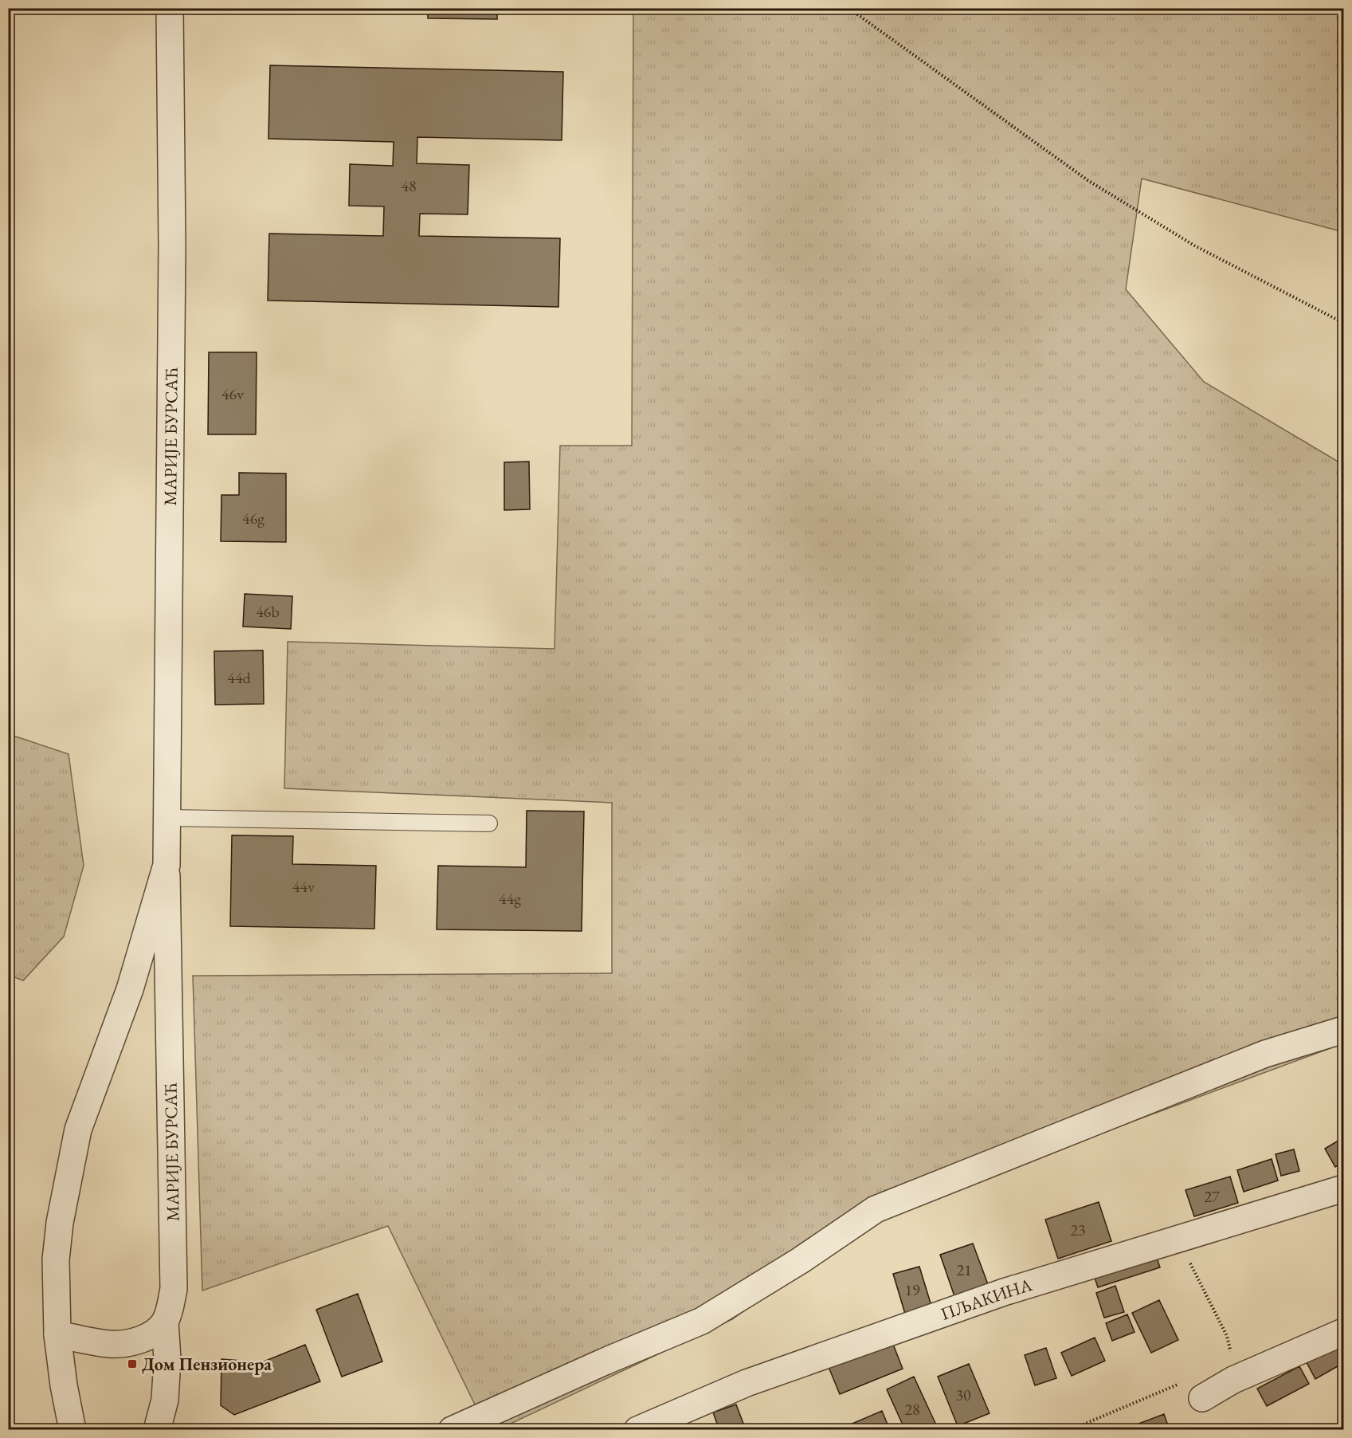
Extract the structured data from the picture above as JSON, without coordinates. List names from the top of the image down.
{
  "streets": {
    "street": ["МАРИЈЕ БУРСАЋ", "ПЉАКИНА"]
  },
  "places": {
    "transit": ["Дом Пензионера"]
  },
  "house_numbers": [
    "48",
    "46v",
    "46g",
    "46b",
    "44d",
    "44v",
    "44g",
    "27",
    "23",
    "21",
    "19",
    "30",
    "28"
  ]
}
